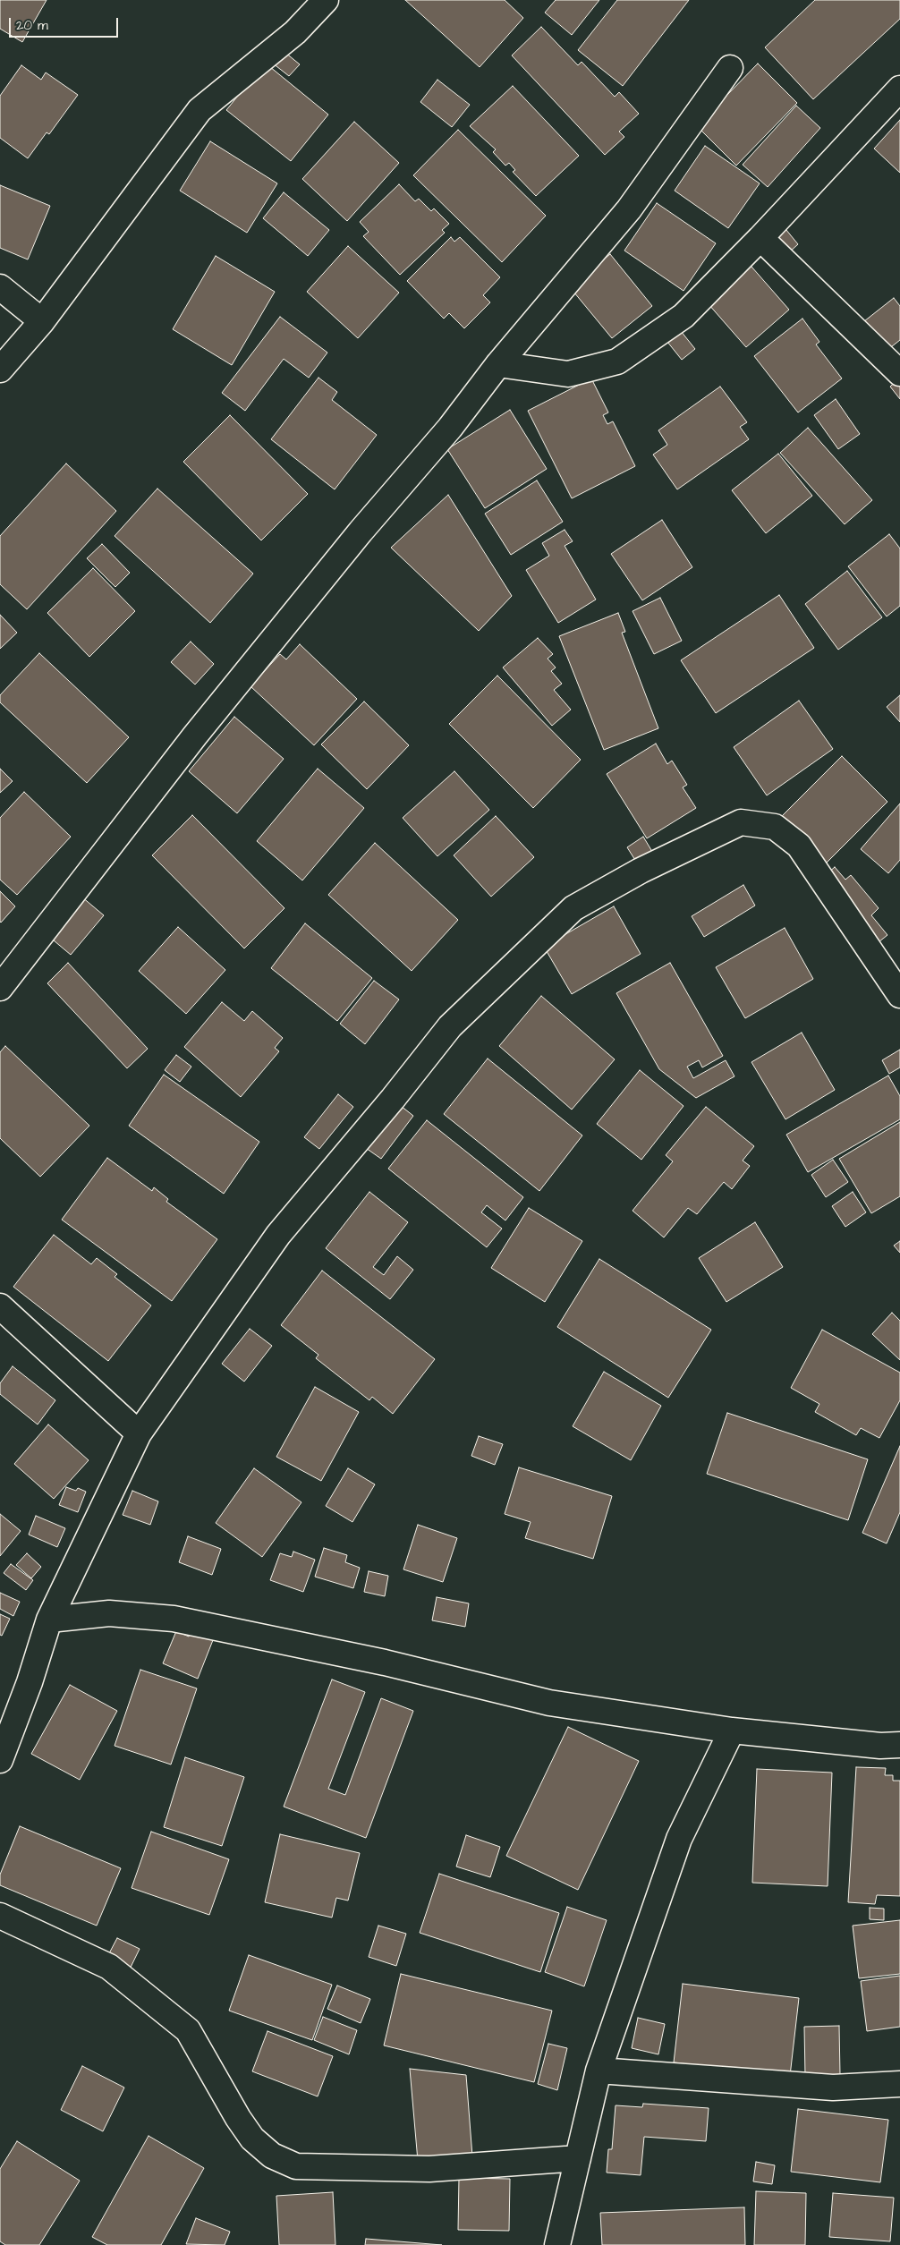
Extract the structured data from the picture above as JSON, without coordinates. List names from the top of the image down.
{
  "scale_bar": "20 m"
}
